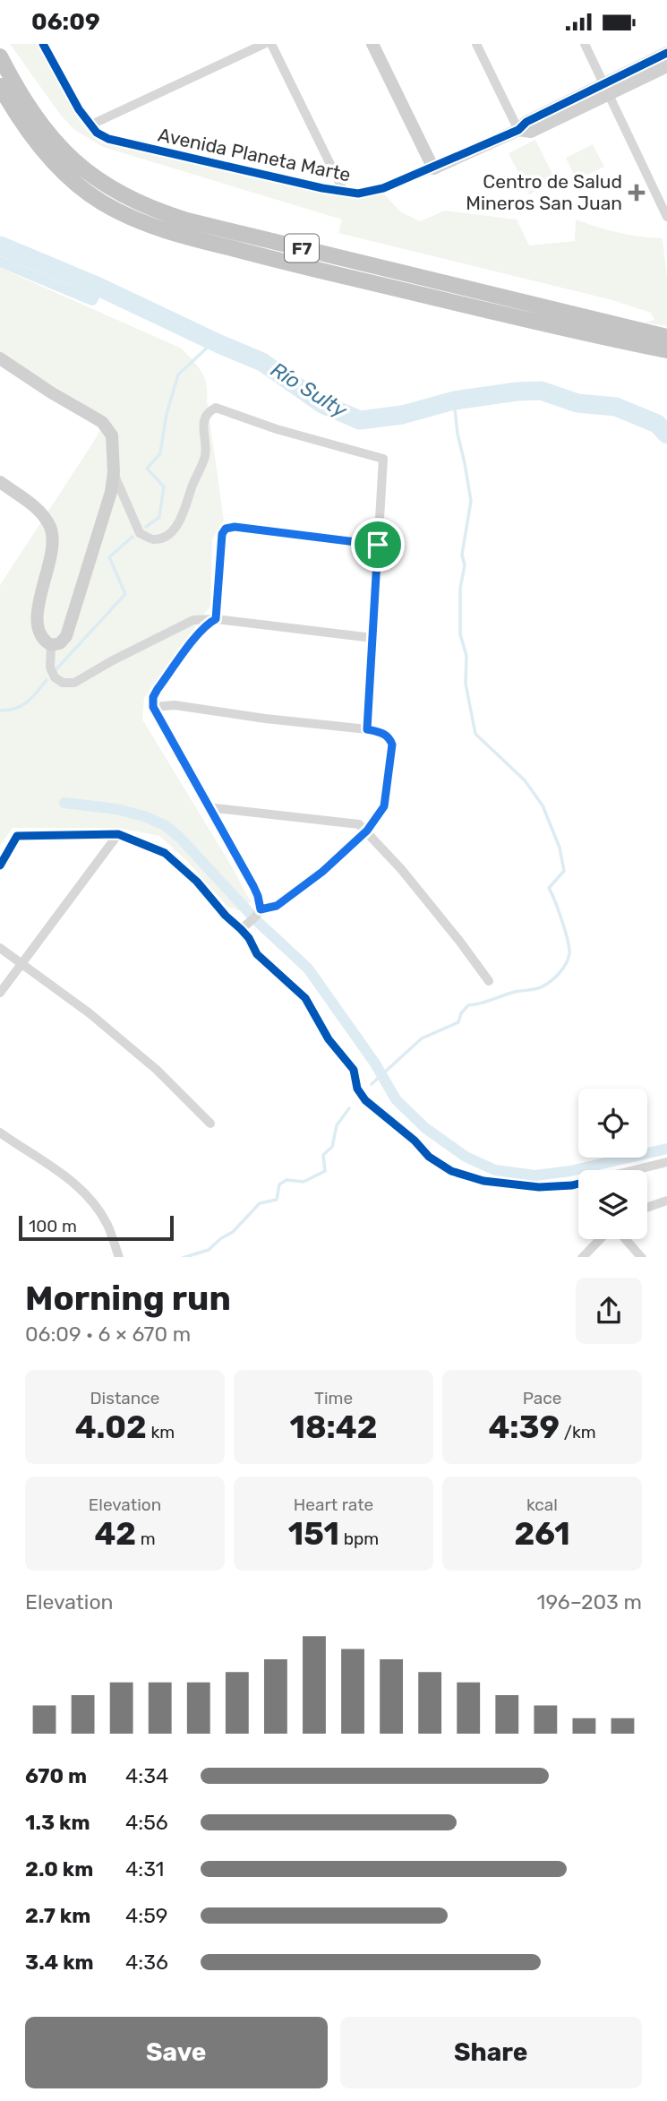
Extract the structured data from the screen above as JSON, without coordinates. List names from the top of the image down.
{
  "streets": {
    "highway": ["F7"],
    "street": ["Avenida Planeta Marte"]
  },
  "water": ["Río Sulty"],
  "places": {
    "health": ["Centro de Salud Mineros San Juan"]
  },
  "scale_bar": "100 m",
  "page": {
    "status": "06:09",
    "scale": "100 m",
    "heading": ["Morning run", "06:09 · 6 × 670 m"],
    "stats": [
      ["Distance", "4.02 km"],
      ["Time", "18:42"],
      ["Pace", "4:39 /km"],
      ["Elevation", "42 m"],
      ["Heart rate", "151 bpm"],
      ["kcal", "261"]
    ],
    "chart": ["Elevation", "196–203 m"],
    "list": [
      {
        "name": "670 m",
        "note": "4:34"
      },
      {
        "name": "1.3 km",
        "note": "4:56"
      },
      {
        "name": "2.0 km",
        "note": "4:31"
      },
      {
        "name": "2.7 km",
        "note": "4:59"
      },
      {
        "name": "3.4 km",
        "note": "4:36"
      }
    ],
    "buttons": ["Save", "Share"]
  }
}
